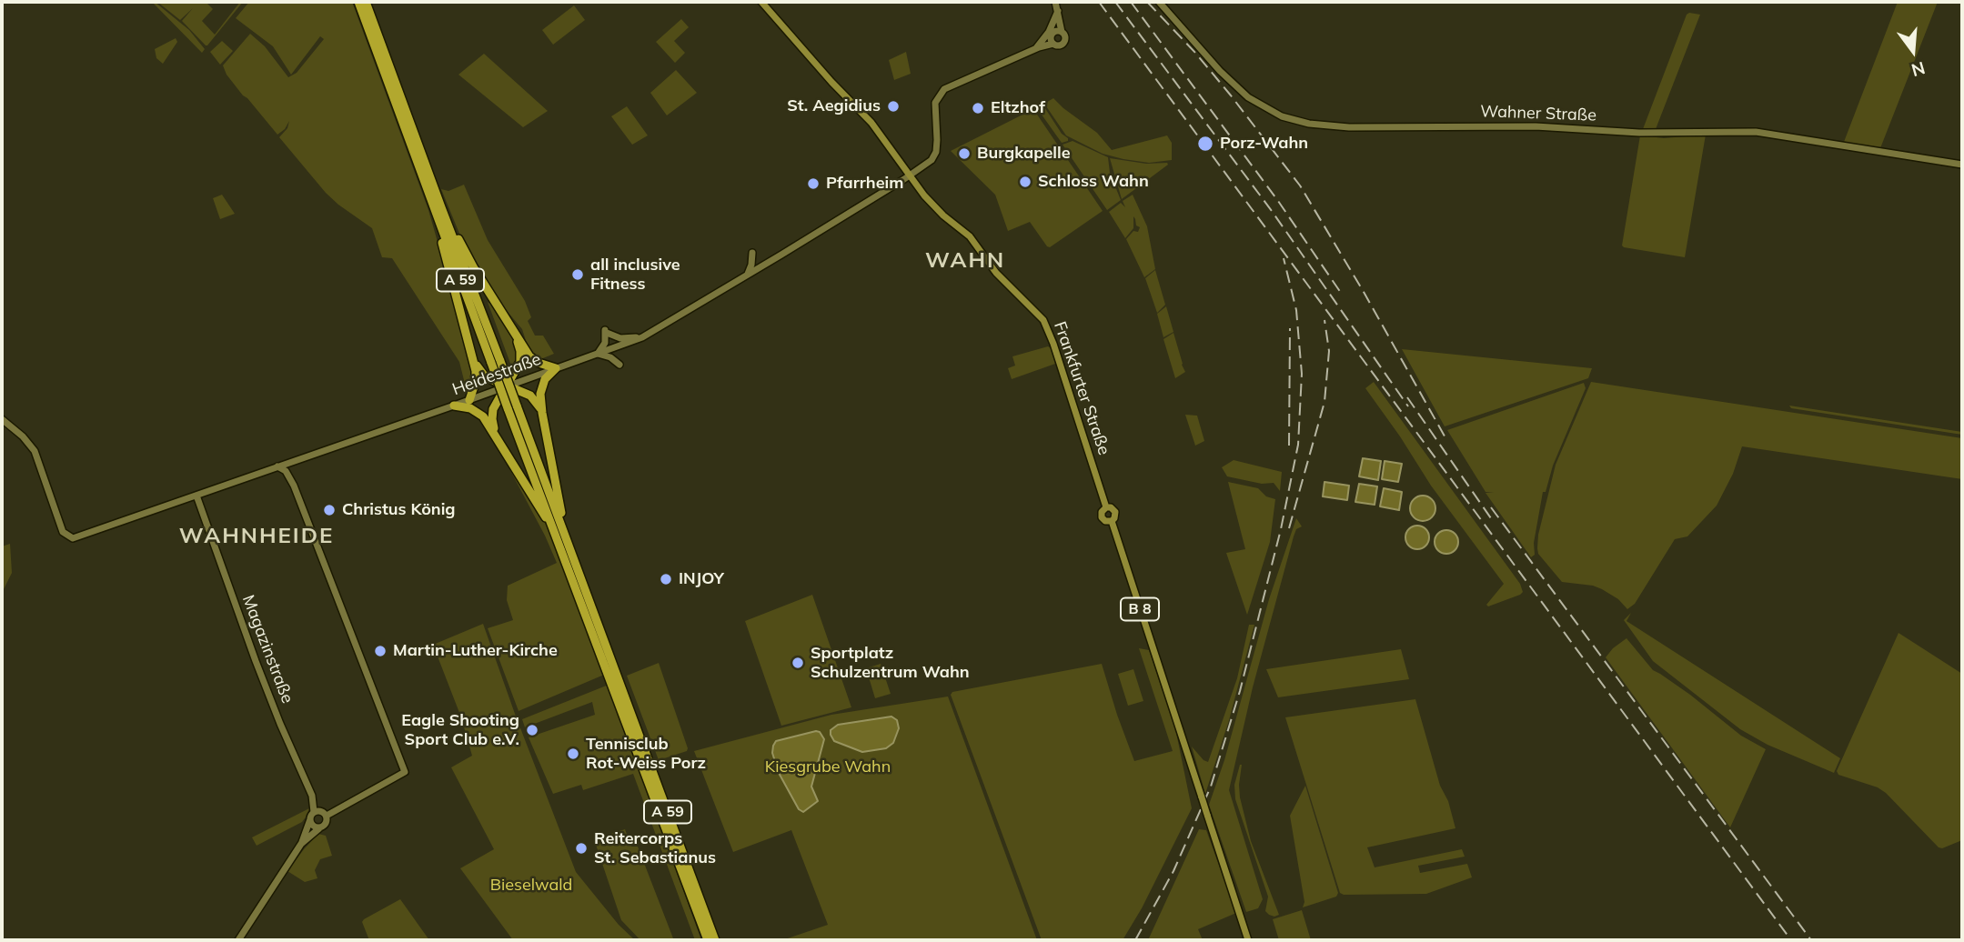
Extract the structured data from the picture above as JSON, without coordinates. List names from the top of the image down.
{
  "streets": {
    "highway": ["A 59"],
    "main road": [
      "Wahner Straße",
      "Heidestraße",
      "Frankfurter Straße",
      "B 8",
      "Magazinstraße"
    ]
  },
  "crossings": [
    ["Heidestraße", "Frankfurter Straße"],
    ["Heidestraße", "Magazinstraße"]
  ],
  "districts": ["WAHN", "WAHNHEIDE"],
  "parks": ["Kiesgrube Wahn", "Bieselwald"],
  "places": [
    "St. Aegidius",
    "Eltzhof",
    "Porz-Wahn",
    "Burgkapelle",
    "Schloss Wahn",
    "Pfarrheim",
    "all inclusive Fitness",
    "Christus König",
    "INJOY",
    "Martin-Luther-Kirche",
    "Sportplatz Schulzentrum Wahn",
    "Eagle Shooting Sport Club e.V.",
    "Tennisclub Rot-Weiss Porz",
    "Reitercorps St. Sebastianus"
  ],
  "north": "bottom"
}
